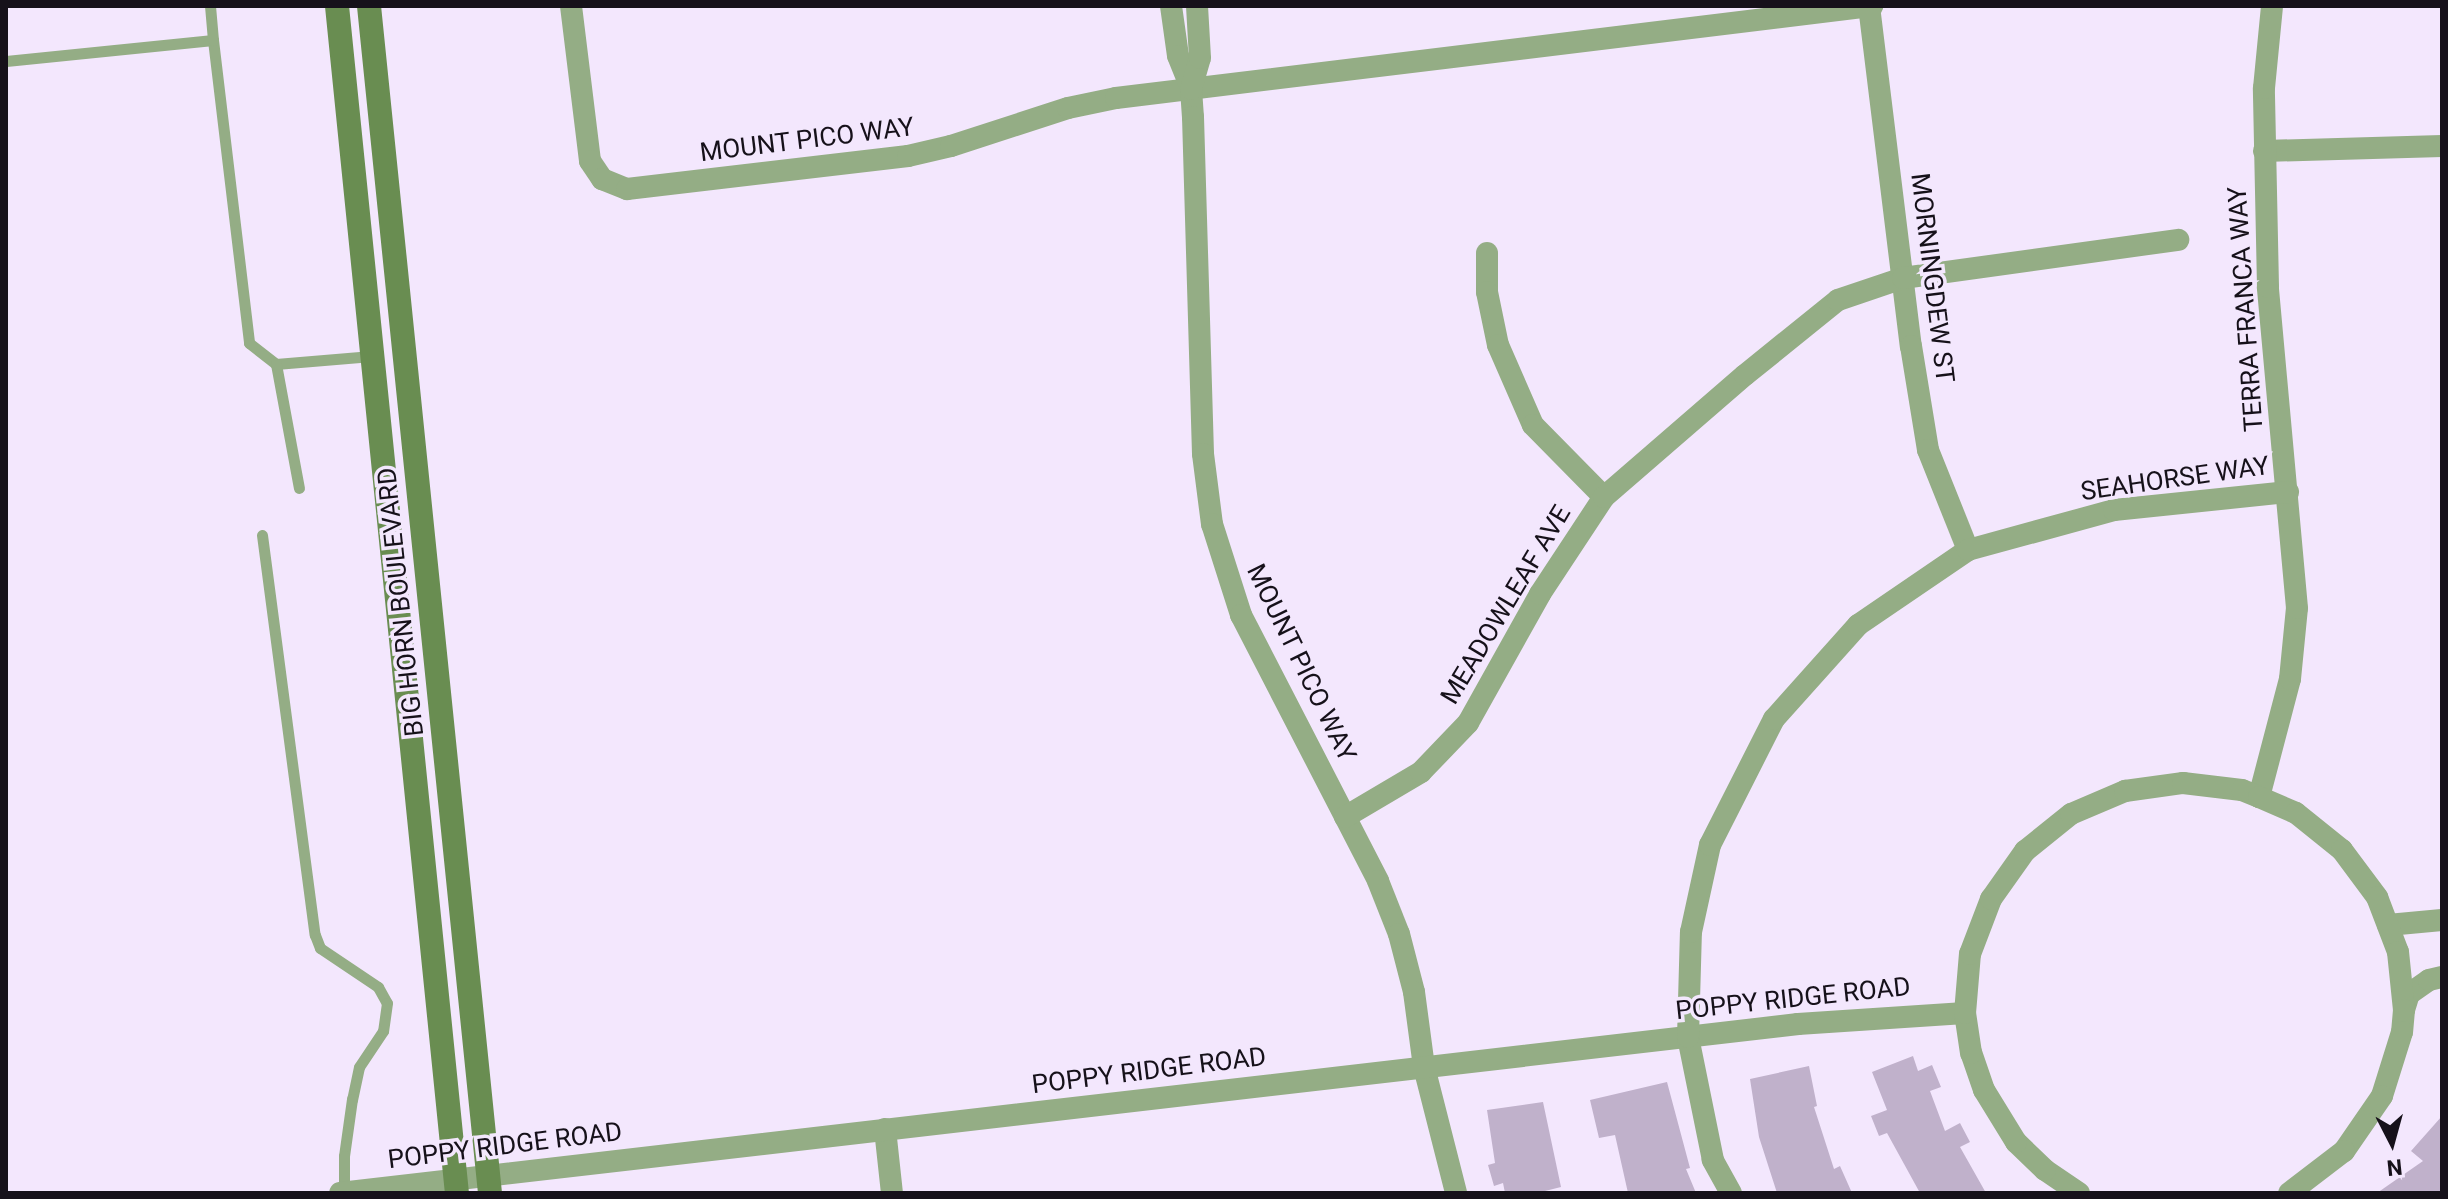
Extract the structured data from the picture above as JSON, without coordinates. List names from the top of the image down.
{
  "streets": {
    "main road": ["BIG HORN BOULEVARD"],
    "street": [
      "MOUNT PICO WAY",
      "MORNINGDEW ST",
      "TERRA FRANCA WAY",
      "SEAHORSE WAY",
      "MEADOWLEAF AVE",
      "POPPY RIDGE ROAD"
    ]
  },
  "crossings": [
    ["MOUNT PICO WAY", "MORNINGDEW ST"],
    ["MOUNT PICO WAY", "MEADOWLEAF AVE"],
    ["MOUNT PICO WAY", "POPPY RIDGE ROAD"],
    ["MORNINGDEW ST", "SEAHORSE WAY"],
    ["MORNINGDEW ST", "MEADOWLEAF AVE"],
    ["TERRA FRANCA WAY", "SEAHORSE WAY"],
    ["SEAHORSE WAY", "POPPY RIDGE ROAD"],
    ["BIG HORN BOULEVARD", "POPPY RIDGE ROAD"]
  ],
  "north": "bottom"
}
